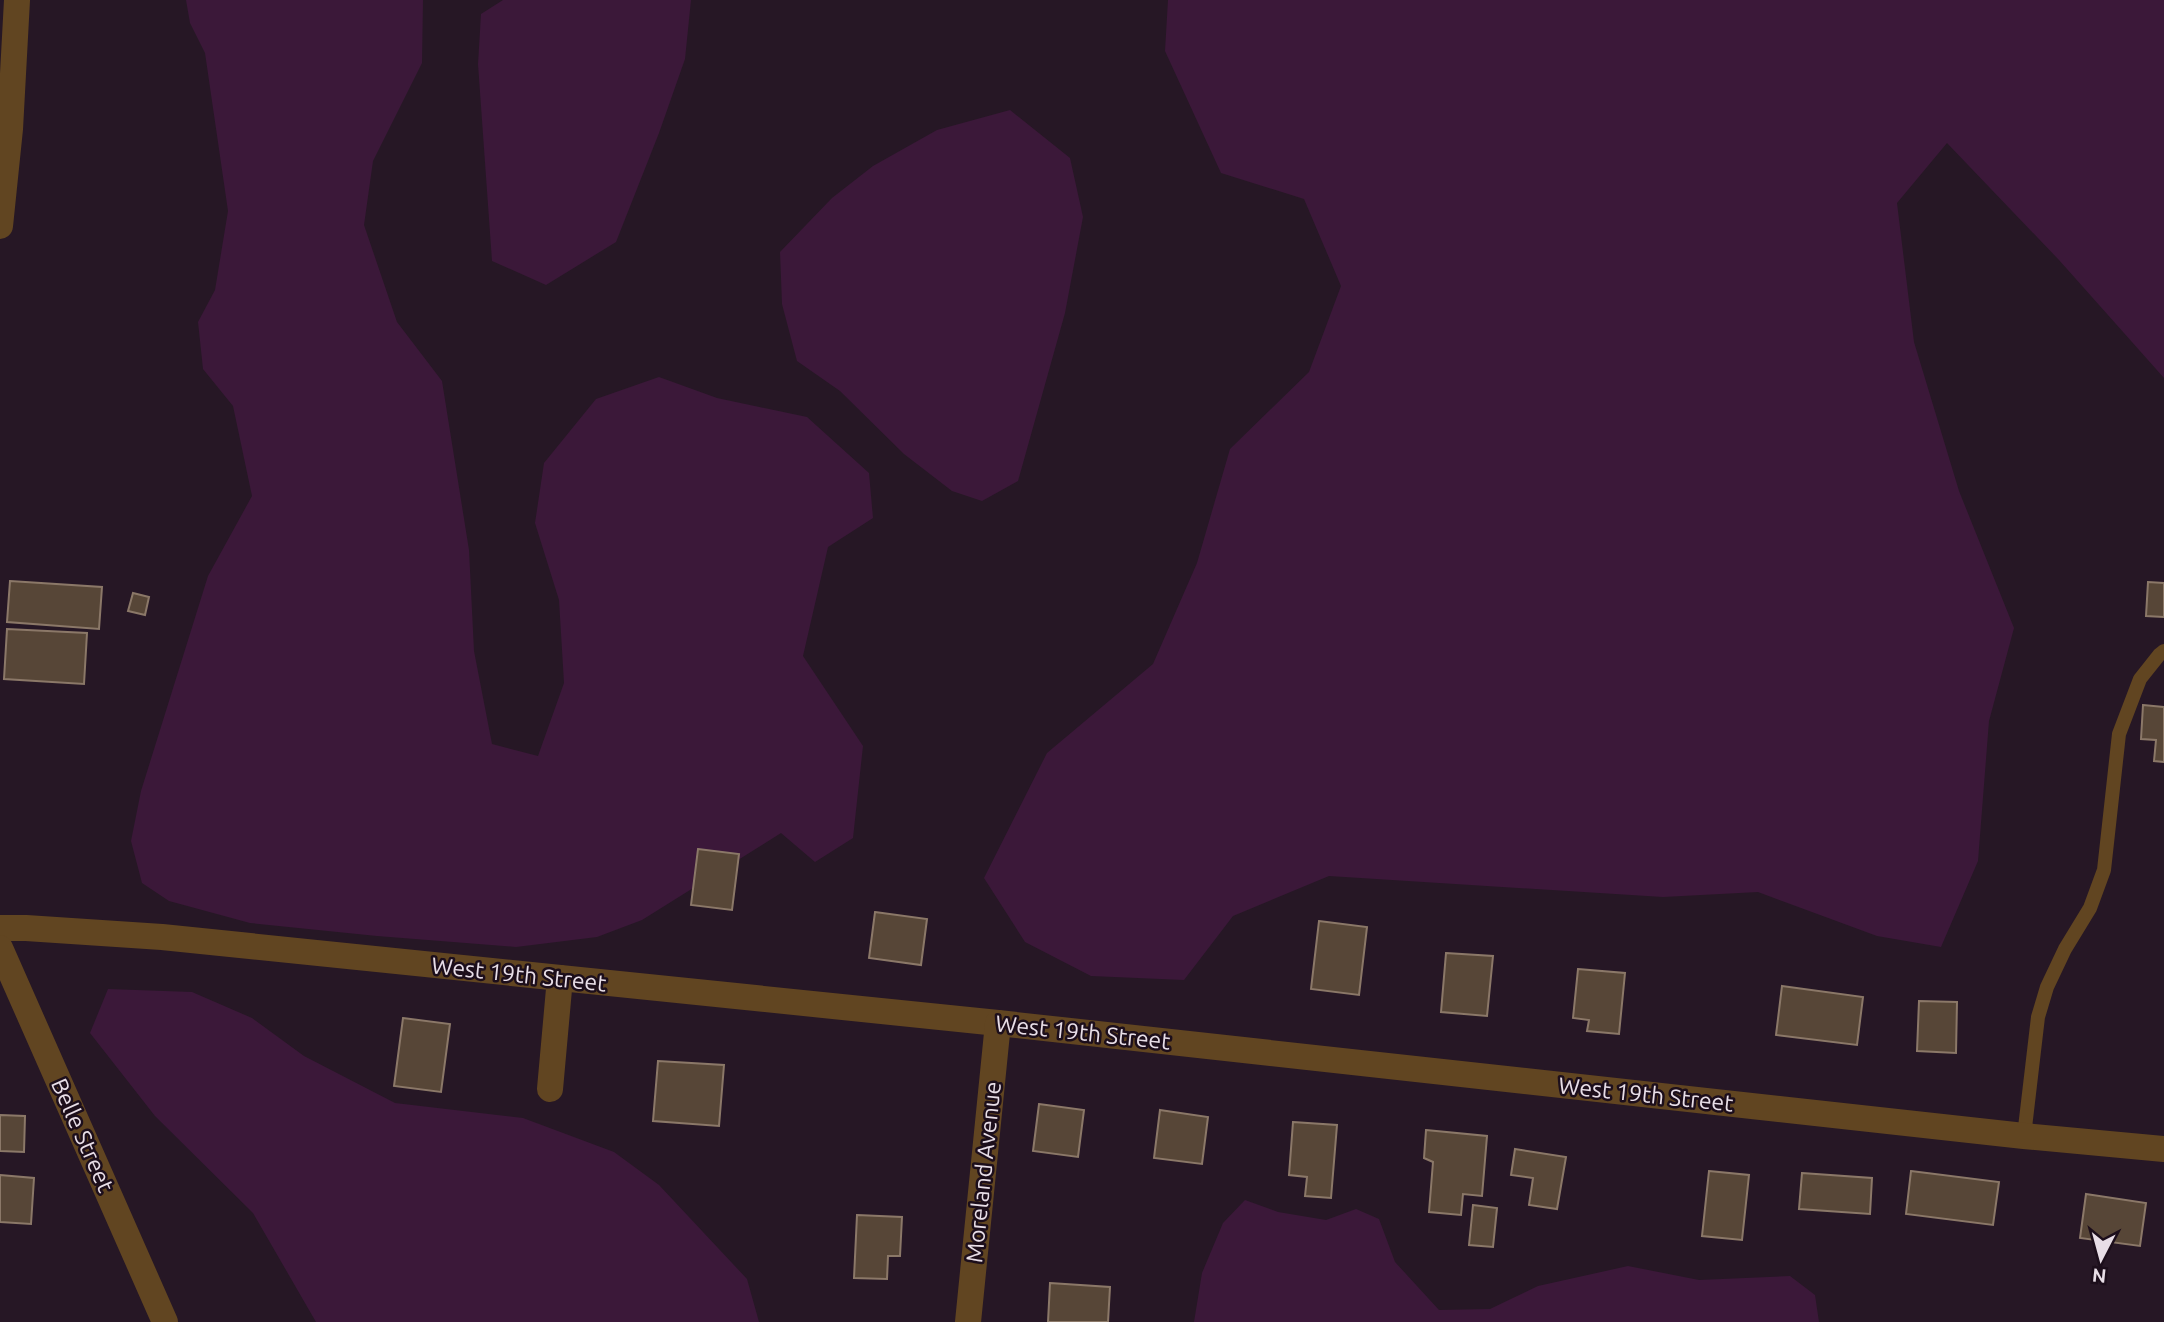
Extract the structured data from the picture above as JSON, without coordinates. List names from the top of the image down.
{
  "streets": {
    "street": ["West 19th Street", "Belle Street", "Moreland Avenue"]
  },
  "crossings": [
    ["West 19th Street", "Moreland Avenue"]
  ],
  "north": "bottom"
}
